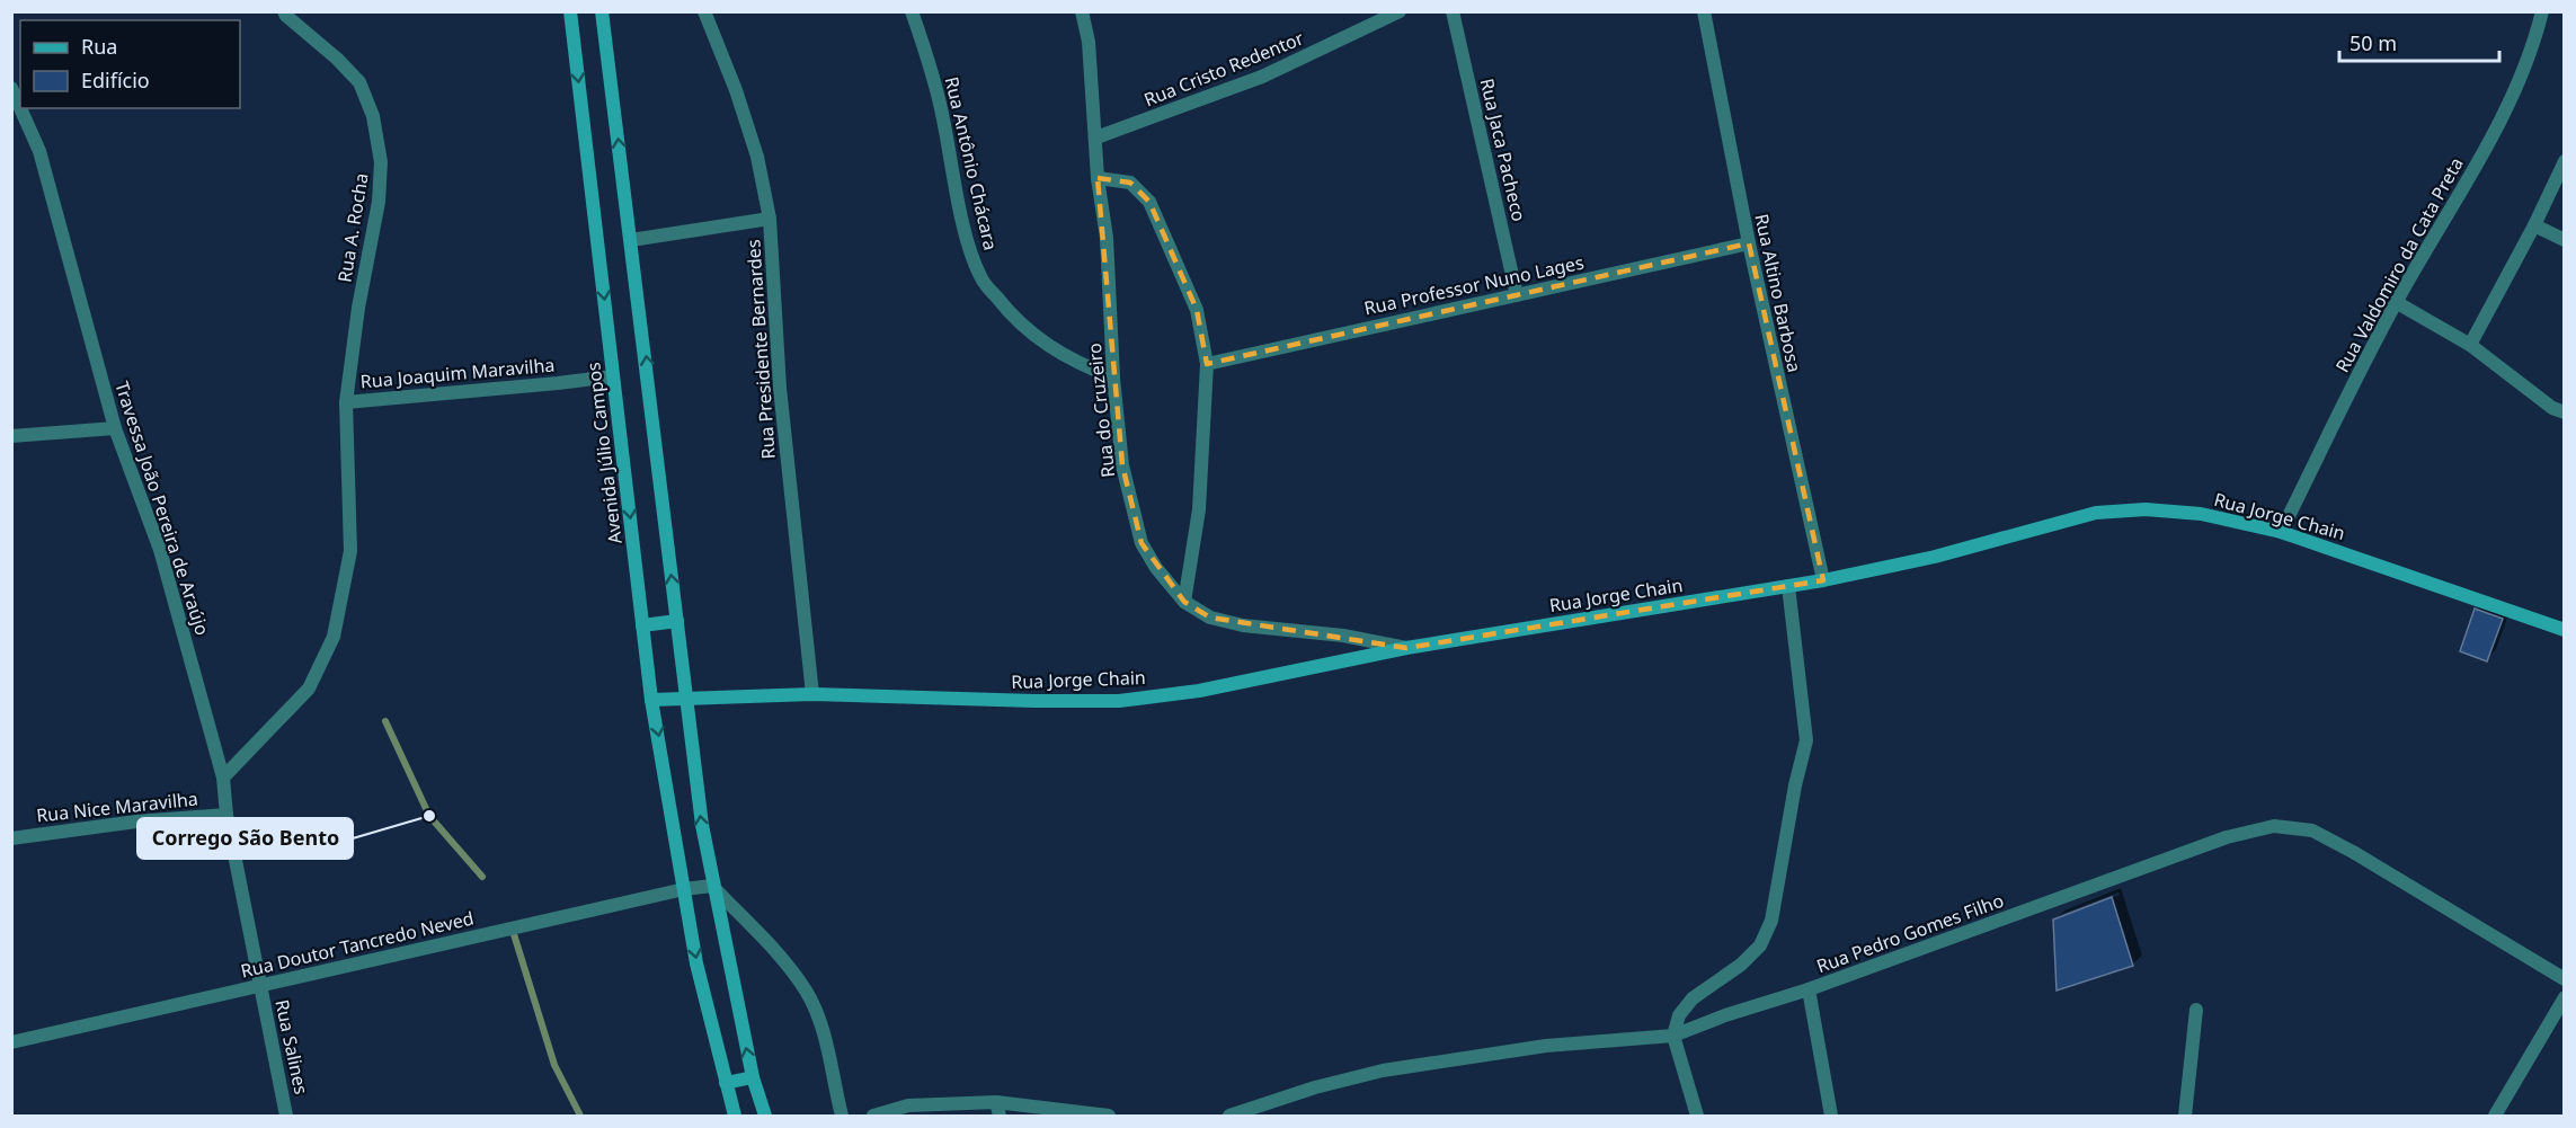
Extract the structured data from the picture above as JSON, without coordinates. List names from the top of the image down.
{
  "streets": {
    "street": [
      "Rua Cristo Redentor",
      "Rua Jaca Pacheco",
      "Rua Antônio Chácara",
      "Rua A. Rocha",
      "Rua Valdomiro da Cata Preta",
      "Rua Professor Nuno Lages",
      "Rua Altino Barbosa",
      "Rua Presidente Bernardes",
      "Rua Joaquim Maravilha",
      "Rua do Cruzeiro",
      "Avenida Júlio Campos",
      "Travessa João Pereira de Araújo",
      "Rua Jorge Chain",
      "Rua Nice Maravilha",
      "Rua Pedro Gomes Filho",
      "Rua Doutor Tancredo Neved",
      "Rua Salines"
    ]
  },
  "crossings": [
    ["Rua Cristo Redentor", "Rua do Cruzeiro"],
    ["Rua Jaca Pacheco", "Rua Professor Nuno Lages"],
    ["Rua Antônio Chácara", "Rua do Cruzeiro"],
    ["Rua A. Rocha", "Rua Joaquim Maravilha"],
    ["Rua A. Rocha", "Travessa João Pereira de Araújo"],
    ["Rua Valdomiro da Cata Preta", "Rua Jorge Chain"],
    ["Rua Professor Nuno Lages", "Rua Altino Barbosa"],
    ["Rua Altino Barbosa", "Rua Jorge Chain"],
    ["Rua Presidente Bernardes", "Rua Jorge Chain"],
    ["Rua Joaquim Maravilha", "Avenida Júlio Campos"],
    ["Rua do Cruzeiro", "Rua Jorge Chain"],
    ["Avenida Júlio Campos", "Rua Jorge Chain"],
    ["Avenida Júlio Campos", "Rua Doutor Tancredo Neved"],
    ["Travessa João Pereira de Araújo", "Rua Nice Maravilha"],
    ["Travessa João Pereira de Araújo", "Rua Doutor Tancredo Neved"],
    ["Travessa João Pereira de Araújo", "Rua Salines"],
    ["Rua Doutor Tancredo Neved", "Rua Salines"]
  ],
  "places": ["Corrego São Bento"],
  "legend": ["Rua", "Edifício"],
  "scale_bar": "50 m"
}
